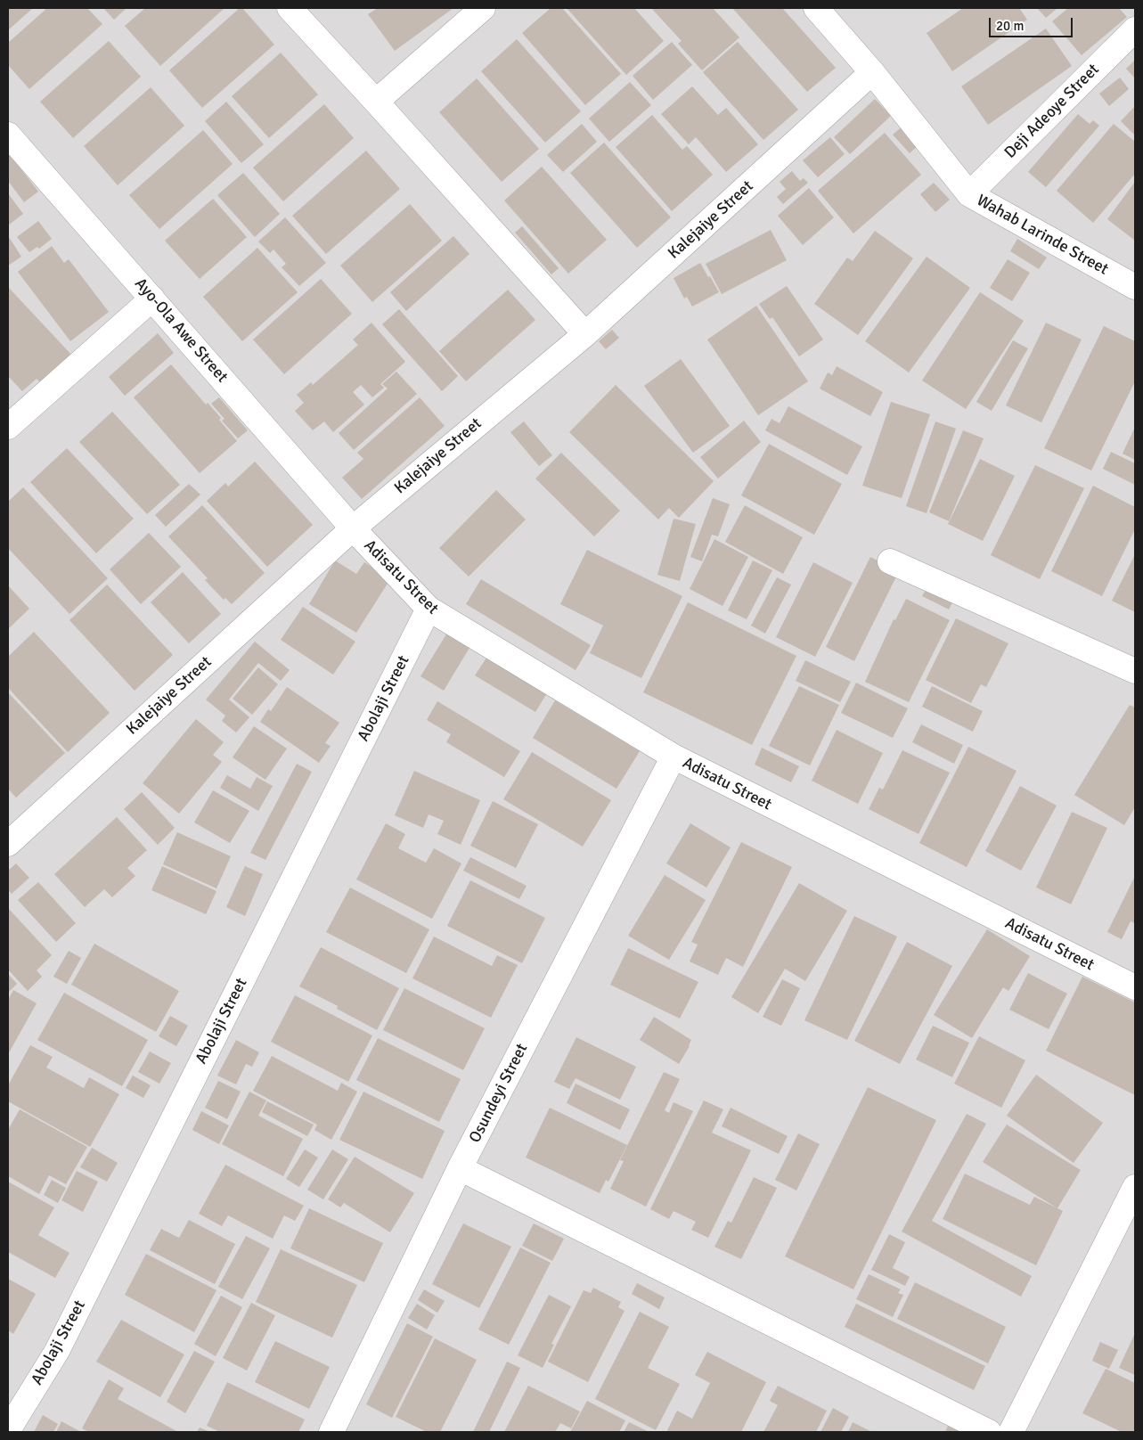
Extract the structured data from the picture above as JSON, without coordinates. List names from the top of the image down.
{
  "streets": {
    "street": [
      "Deji Adeoye Street",
      "Kalejaiye Street",
      "Wahab Larinde Street",
      "Ayo-Ola Awe Street",
      "Adisatu Street",
      "Abolaji Street",
      "Osundeyi Street"
    ]
  },
  "crossings": [
    ["Deji Adeoye Street", "Wahab Larinde Street"],
    ["Kalejaiye Street", "Wahab Larinde Street"],
    ["Kalejaiye Street", "Ayo-Ola Awe Street"],
    ["Kalejaiye Street", "Adisatu Street"],
    ["Ayo-Ola Awe Street", "Adisatu Street"],
    ["Adisatu Street", "Abolaji Street"],
    ["Adisatu Street", "Osundeyi Street"]
  ],
  "scale_bar": "20 m"
}
